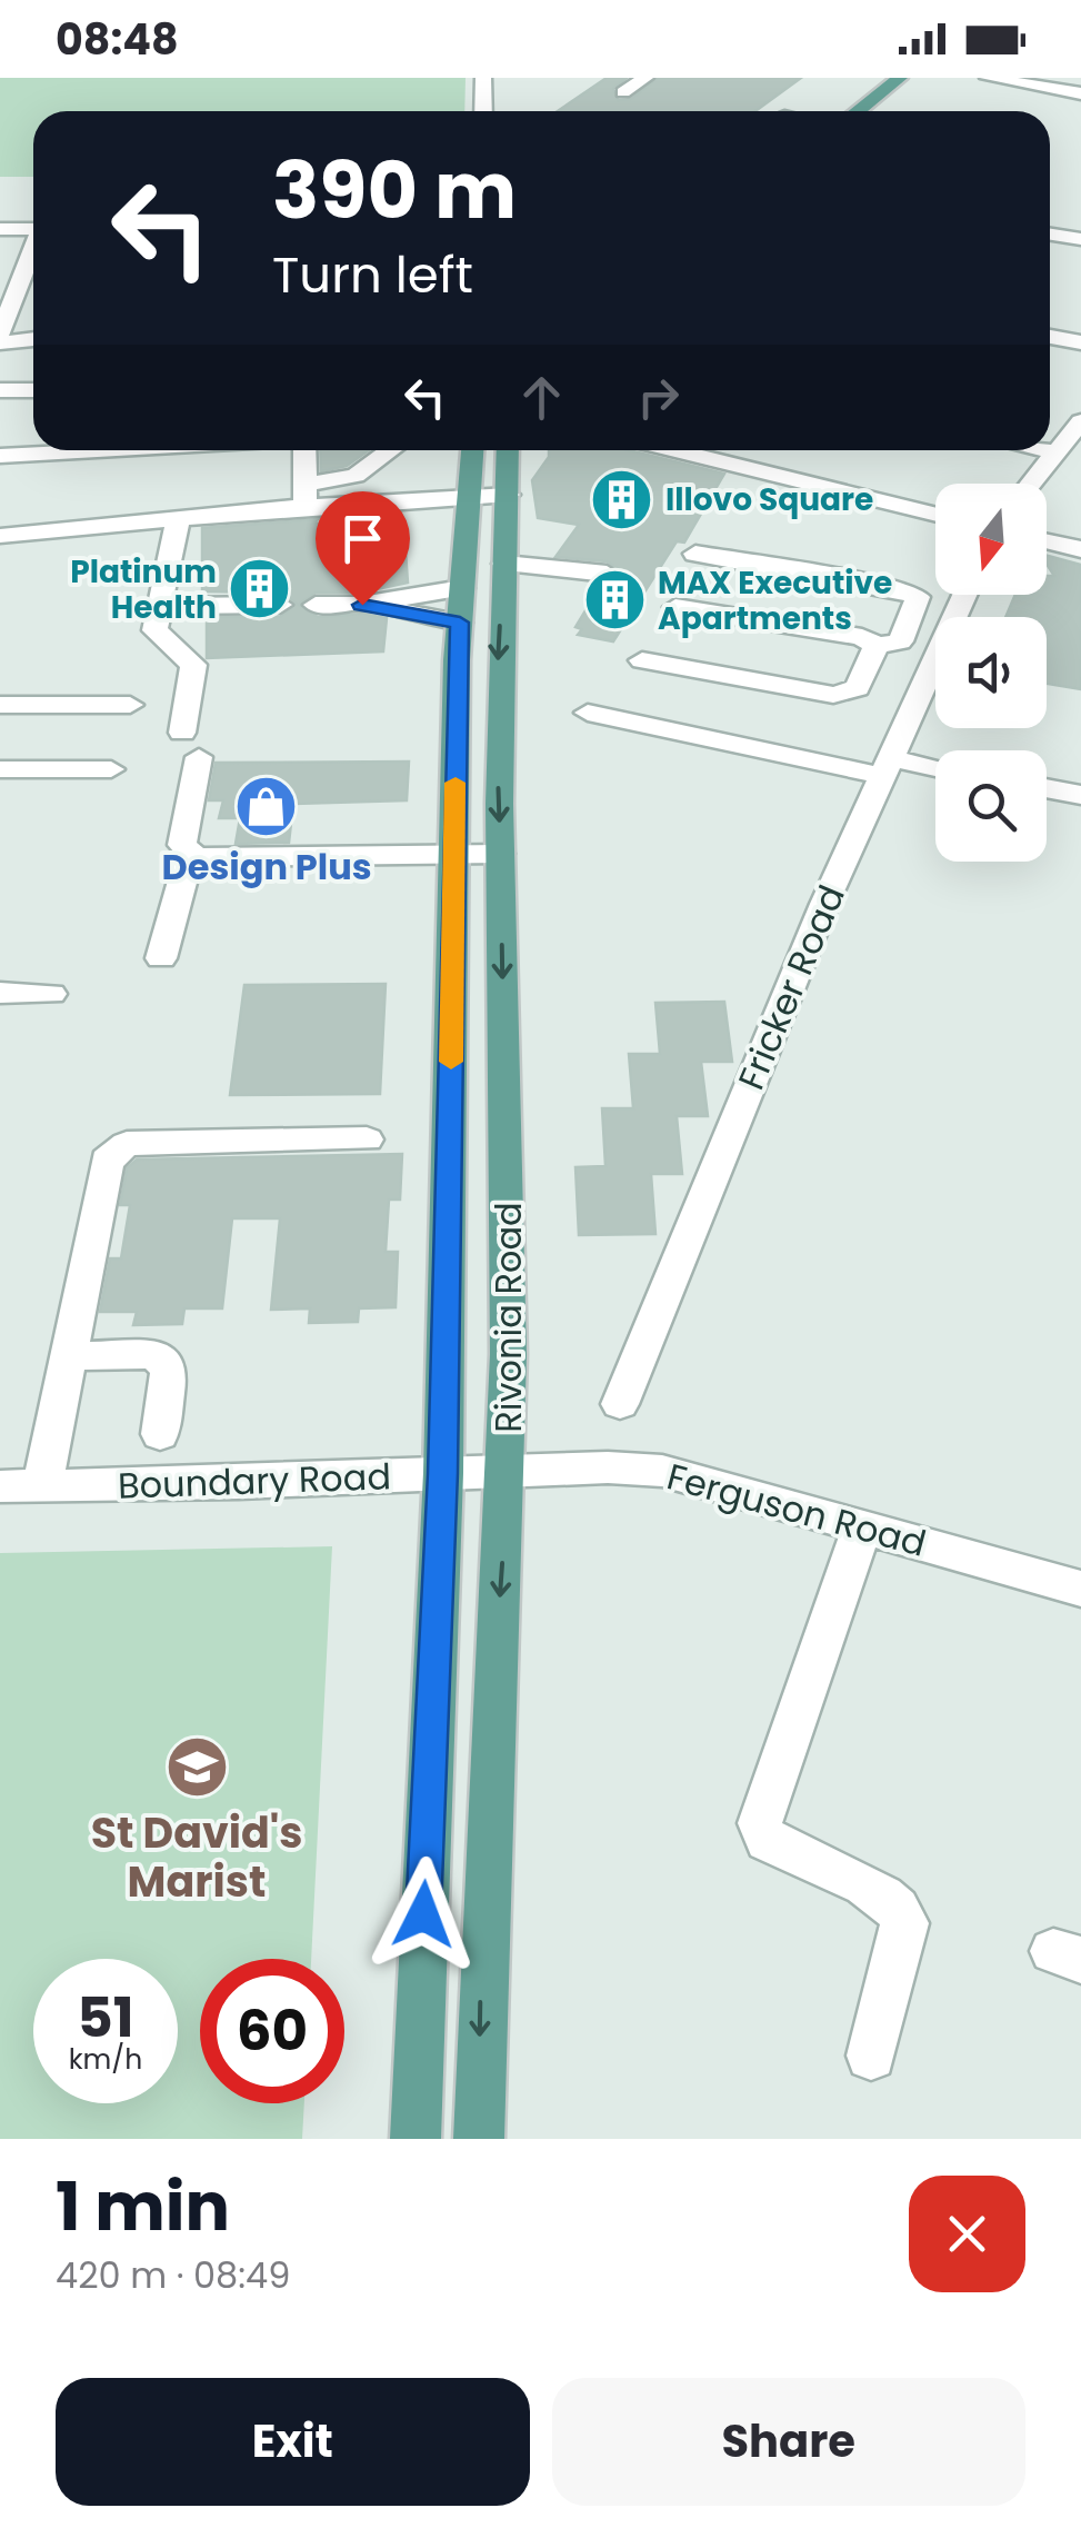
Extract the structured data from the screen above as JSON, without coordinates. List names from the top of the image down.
{
  "streets": {
    "main road": ["Rivonia Road"],
    "street": ["Fricker Road", "Boundary Road", "Ferguson Road"]
  },
  "crossings": [
    ["Rivonia Road", "Boundary Road"],
    ["Rivonia Road", "Ferguson Road"],
    ["Boundary Road", "Ferguson Road"]
  ],
  "places": {
    "building": ["Illovo Square", "Platinum Health", "MAX Executive Apartments"],
    "shop": ["Design Plus"],
    "school or university": ["St David's Marist"]
  },
  "north": "bottom",
  "page": {
    "status": "08:48",
    "turn": ["390 m", "Turn left"],
    "speed": "51 km/h",
    "limit": "60",
    "heading": ["1 min", "420 m · 08:49"],
    "buttons": ["Exit", "Share"]
  }
}
